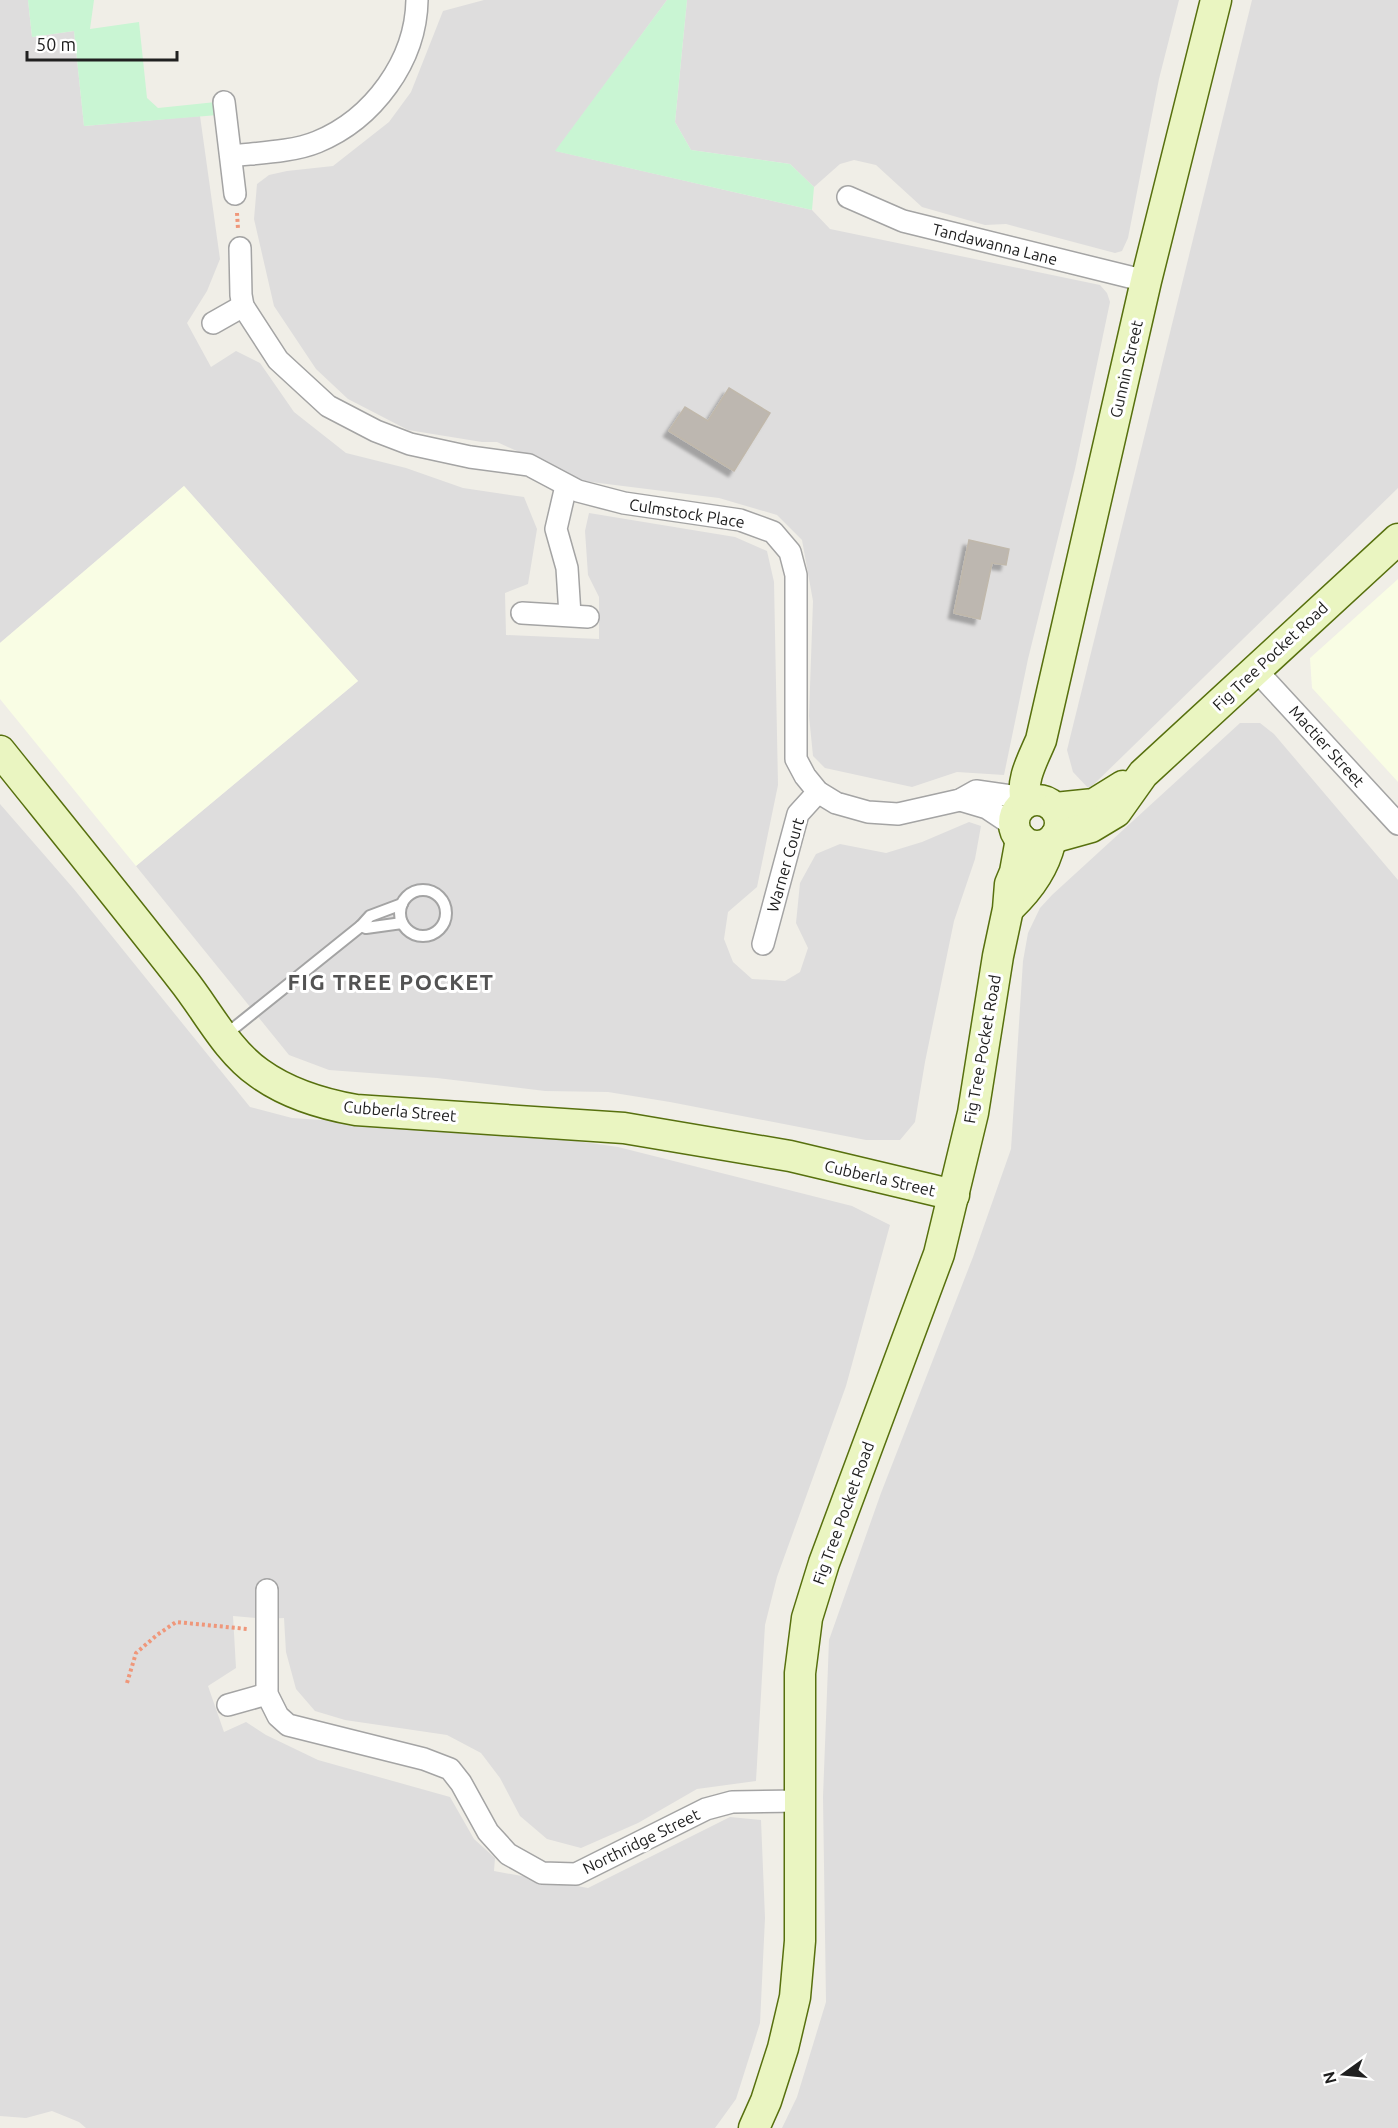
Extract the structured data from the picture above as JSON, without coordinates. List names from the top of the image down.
{
  "streets": {
    "street": [
      "Tandawanna Lane",
      "Gunnin Street",
      "Culmstock Place",
      "Fig Tree Pocket Road",
      "Mactier Street",
      "Warner Court",
      "Cubberla Street",
      "Northridge Street"
    ]
  },
  "crossings": [
    ["Tandawanna Lane", "Gunnin Street"],
    ["Gunnin Street", "Culmstock Place"],
    ["Gunnin Street", "Fig Tree Pocket Road"],
    ["Culmstock Place", "Fig Tree Pocket Road"],
    ["Culmstock Place", "Warner Court"],
    ["Fig Tree Pocket Road", "Mactier Street"],
    ["Fig Tree Pocket Road", "Cubberla Street"],
    ["Fig Tree Pocket Road", "Northridge Street"]
  ],
  "districts": ["FIG TREE POCKET"],
  "scale_bar": "50 m",
  "north": "left"
}
